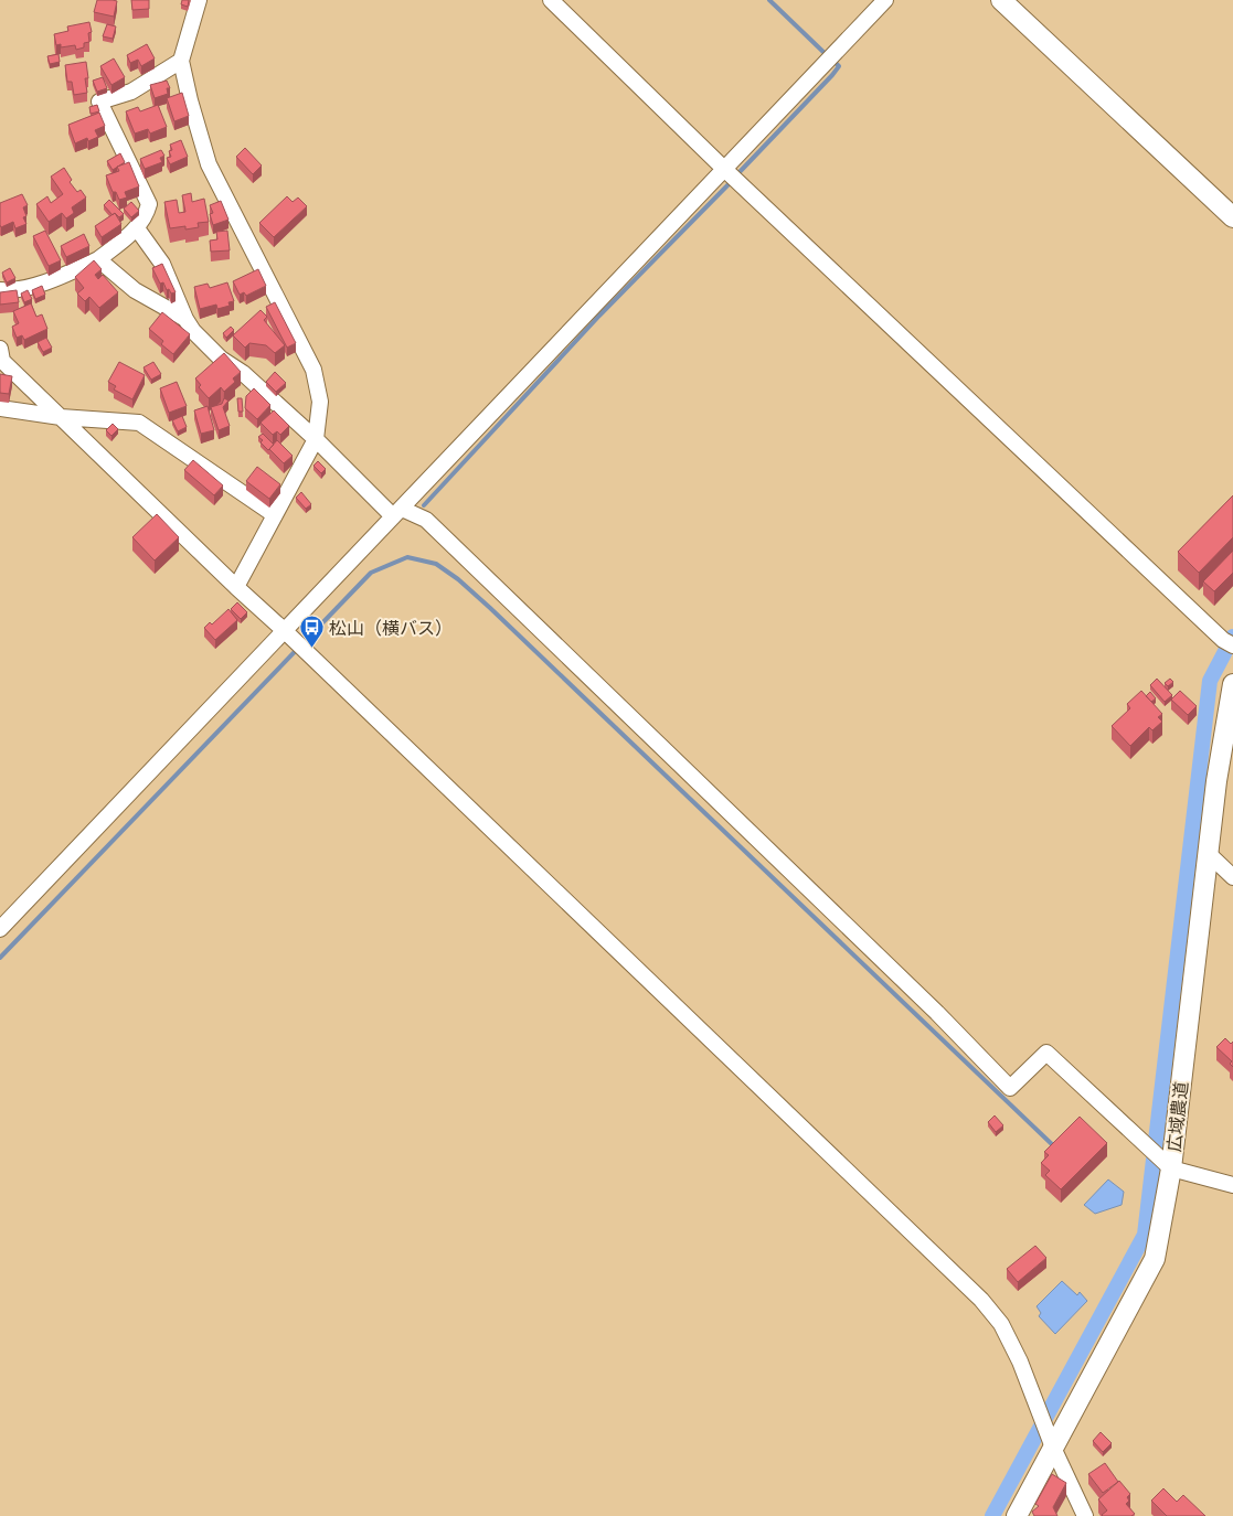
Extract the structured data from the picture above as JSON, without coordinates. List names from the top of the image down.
{
  "streets": {
    "street": ["広域農道"]
  },
  "places": {
    "bus stop": ["松山（横バス）"]
  }
}
